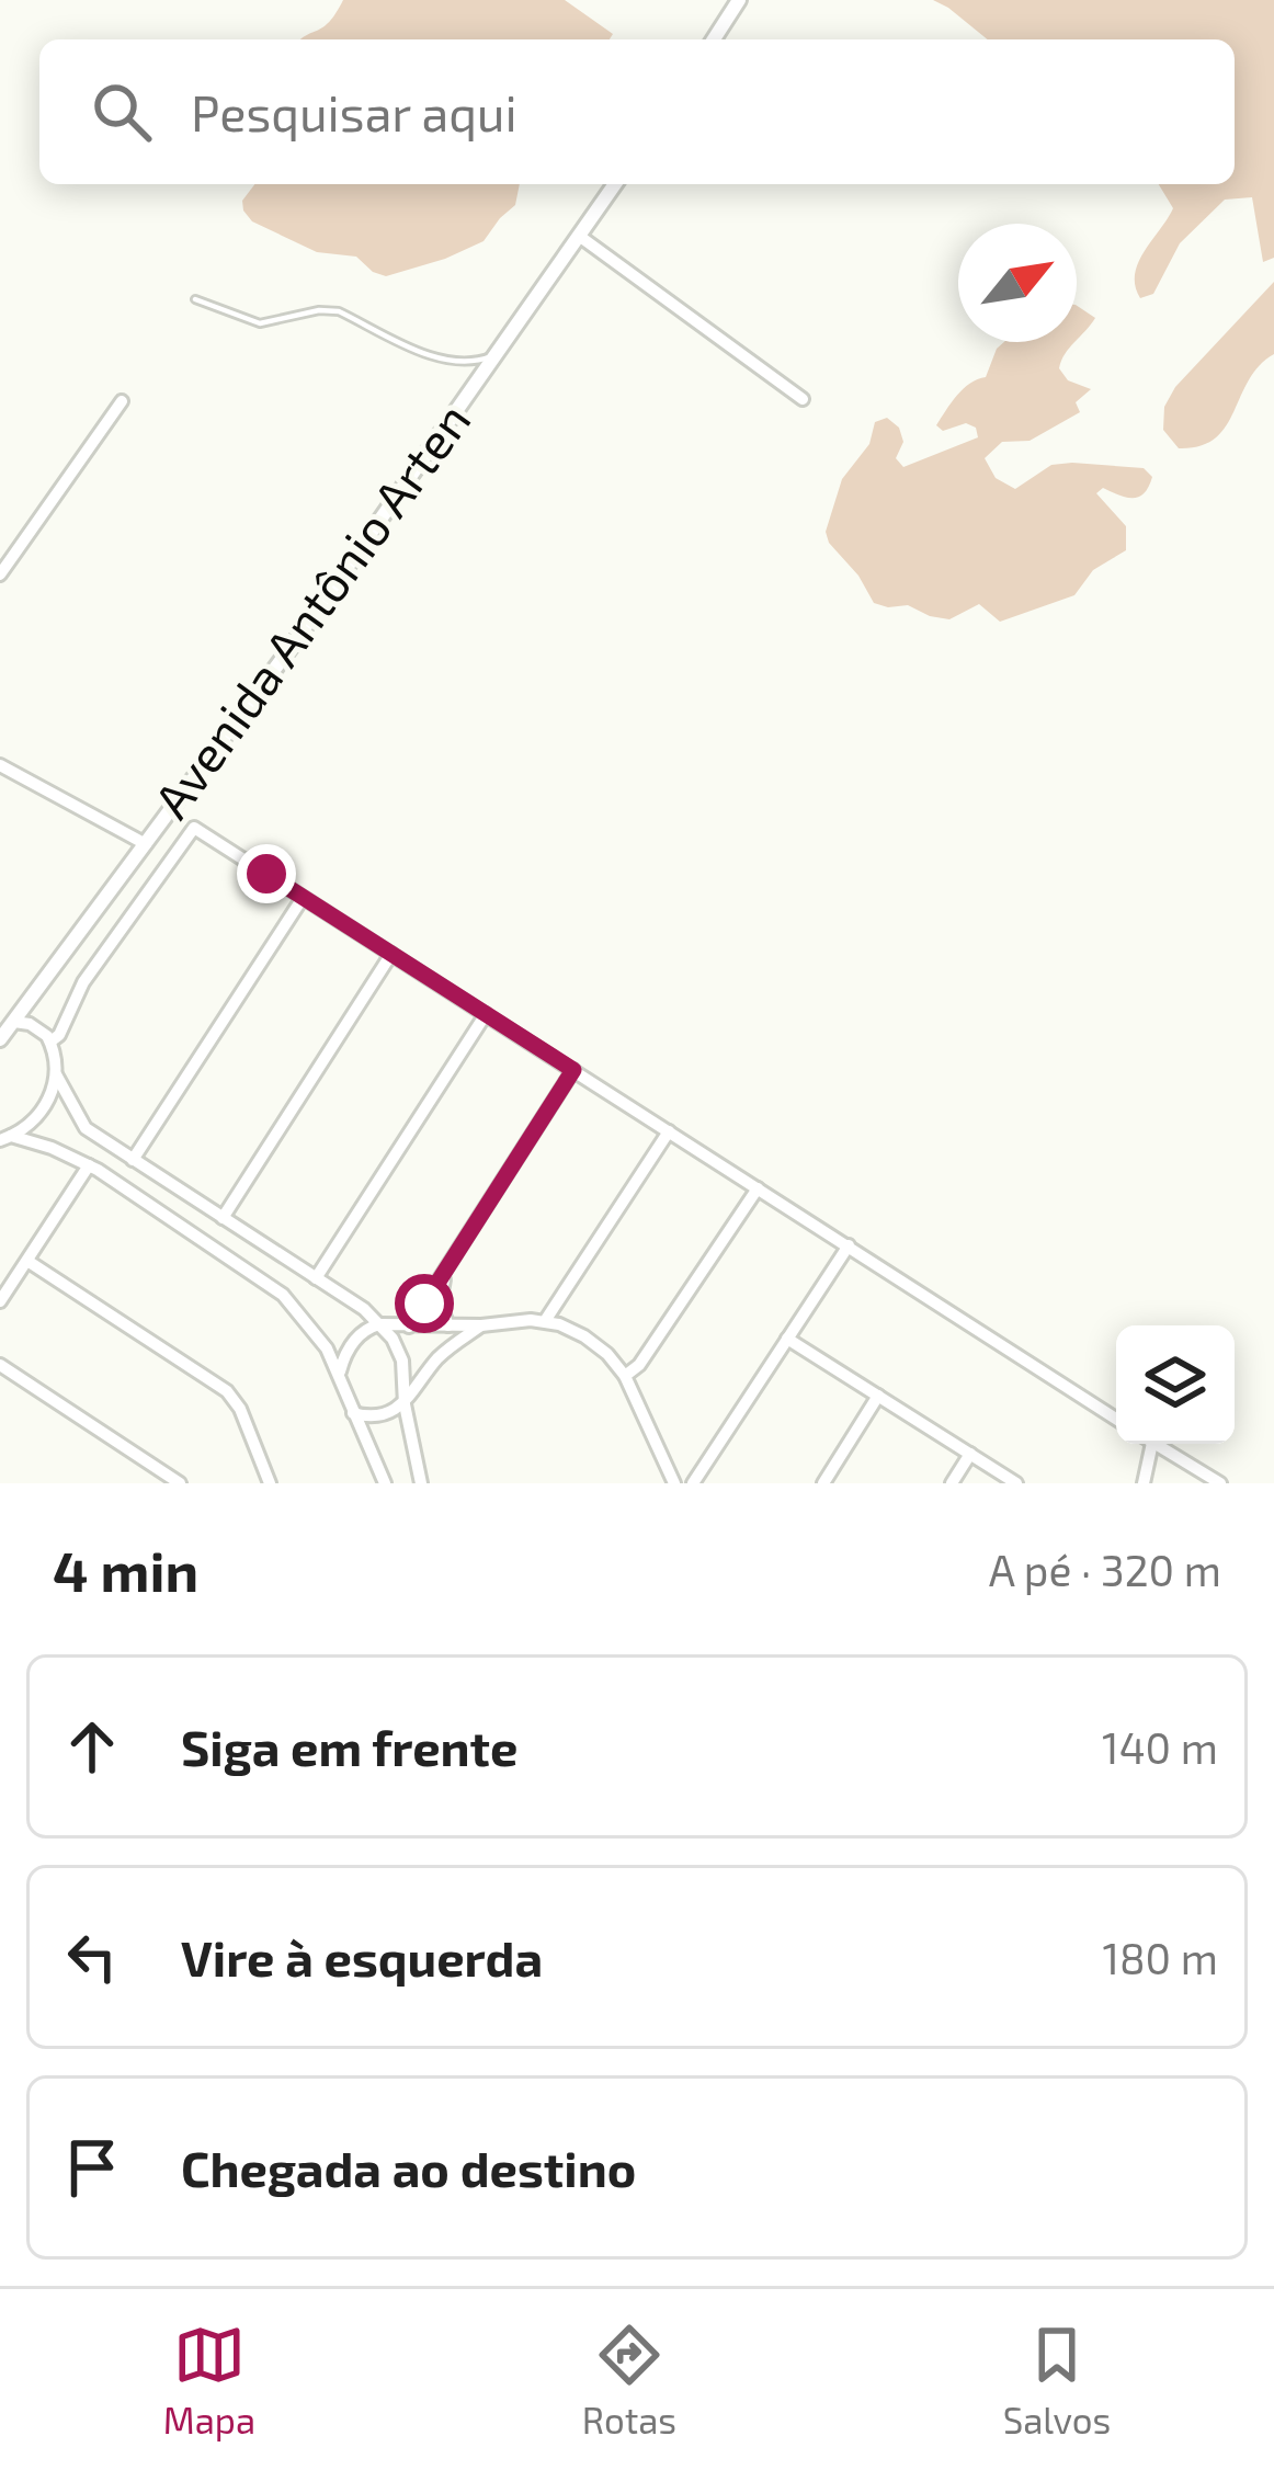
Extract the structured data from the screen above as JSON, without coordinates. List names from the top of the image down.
{
  "streets": {
    "street": ["Avenida Antônio Arten"]
  },
  "north": "top right",
  "page": {
    "search": "Pesquisar aqui",
    "heading": ["4 min", "A pé · 320 m"],
    "list": [
      ["Siga em frente", "140 m"],
      ["Vire à esquerda", "180 m"],
      "Chegada ao destino"
    ],
    "nav": ["Mapa", "Rotas", "Salvos"]
  }
}
